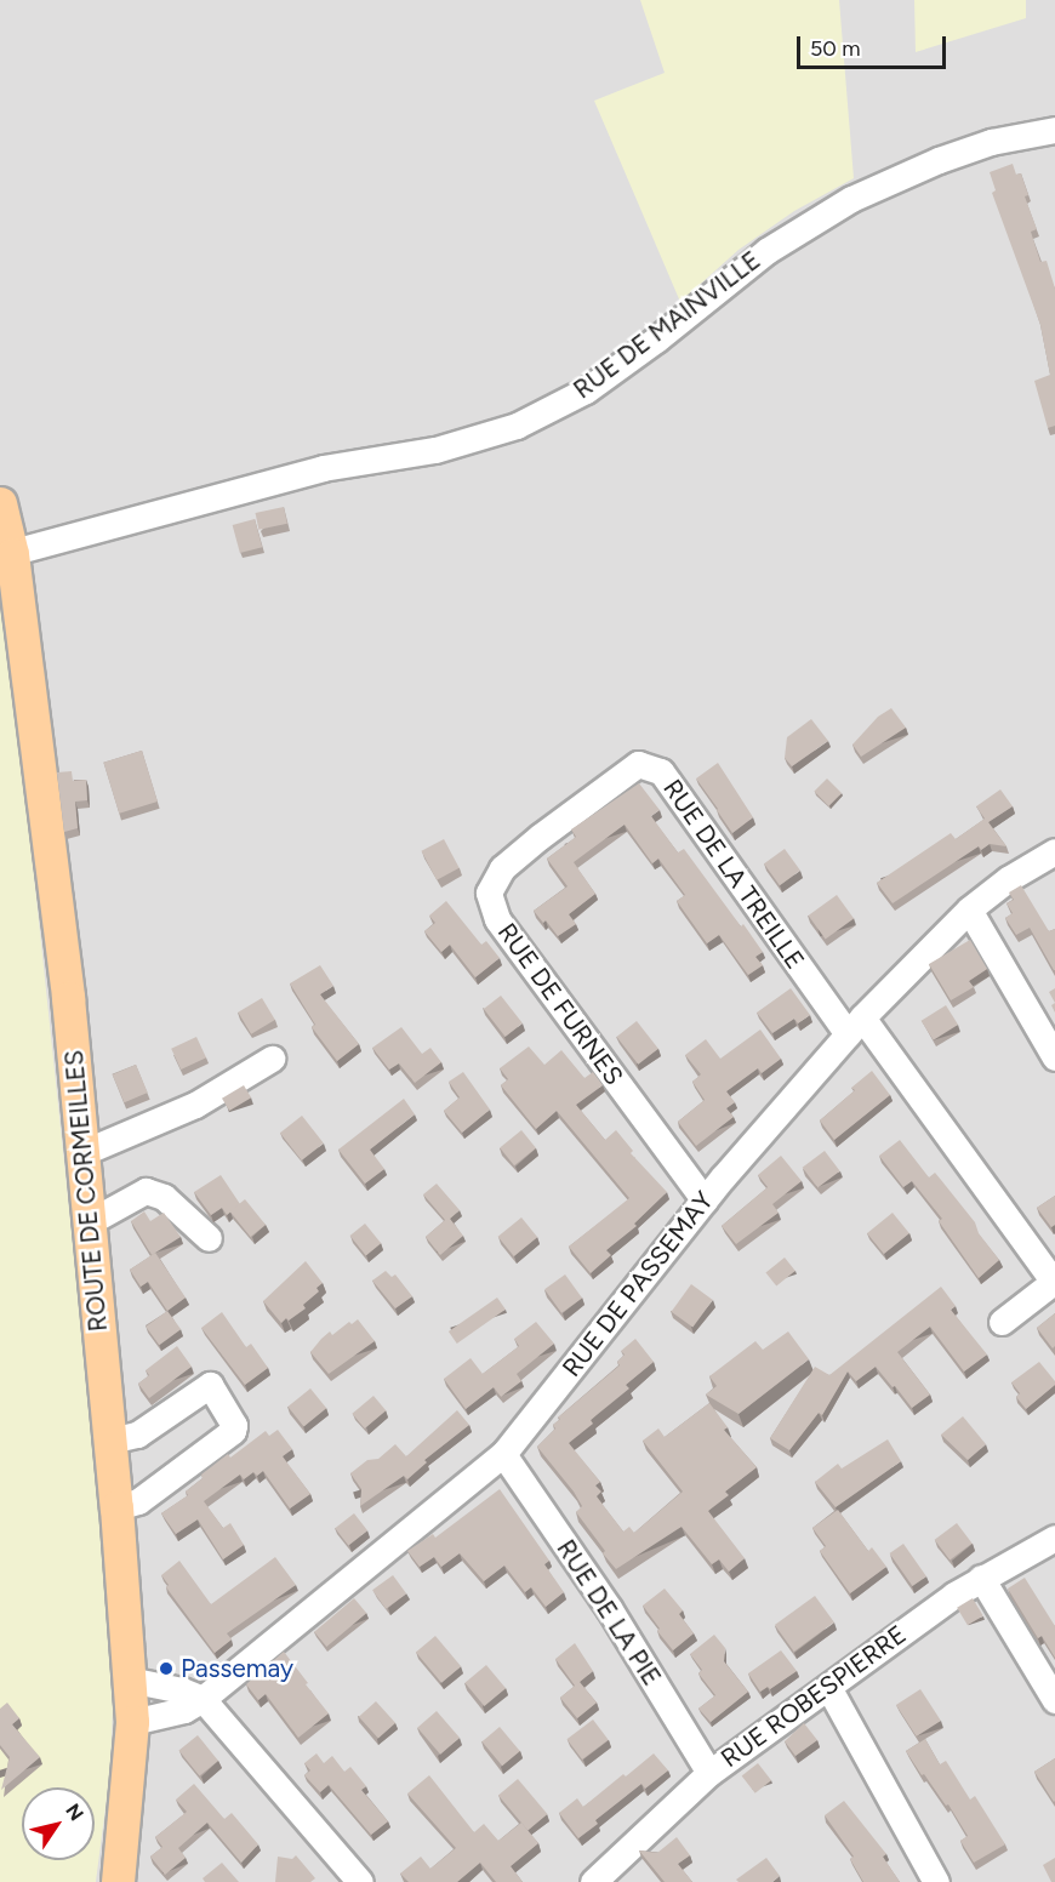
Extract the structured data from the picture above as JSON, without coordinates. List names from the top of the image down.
{
  "streets": {
    "main road": ["ROUTE DE CORMEILLES"],
    "street": [
      "RUE DE MAINVILLE",
      "RUE DE LA TREILLE",
      "RUE DE FURNES",
      "RUE DE PASSEMAY",
      "RUE DE LA PIE",
      "RUE ROBESPIERRE"
    ]
  },
  "crossings": [
    ["RUE DE MAINVILLE", "ROUTE DE CORMEILLES"],
    ["RUE DE LA TREILLE", "RUE DE FURNES"],
    ["RUE DE LA TREILLE", "RUE DE PASSEMAY"],
    ["RUE DE FURNES", "RUE DE PASSEMAY"],
    ["ROUTE DE CORMEILLES", "RUE DE PASSEMAY"],
    ["RUE DE PASSEMAY", "RUE DE LA PIE"],
    ["RUE DE LA PIE", "RUE ROBESPIERRE"]
  ],
  "places": ["Passemay"],
  "scale_bar": "50 m",
  "north": "top right"
}
